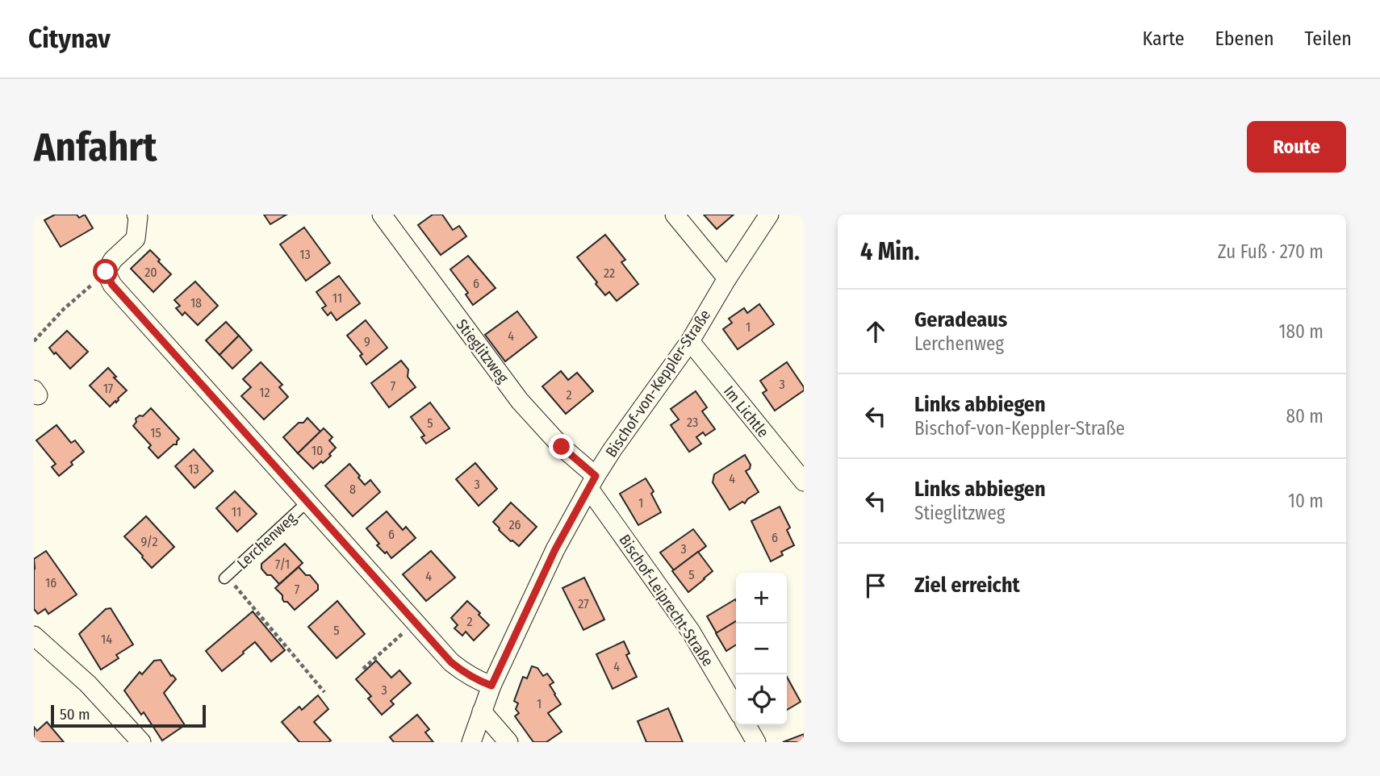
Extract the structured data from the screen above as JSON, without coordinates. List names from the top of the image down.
{
  "streets": {
    "street": [
      "Stieglitzweg",
      "Bischof-von-Keppler-Straße",
      "Im Lichtle",
      "Lerchenweg",
      "Bischof-Leiprecht-Straße"
    ]
  },
  "crossings": [
    ["Stieglitzweg", "Bischof-von-Keppler-Straße"],
    ["Stieglitzweg", "Bischof-Leiprecht-Straße"],
    ["Bischof-von-Keppler-Straße", "Im Lichtle"],
    ["Bischof-von-Keppler-Straße", "Lerchenweg"],
    ["Bischof-von-Keppler-Straße", "Bischof-Leiprecht-Straße"]
  ],
  "house_numbers": [
    "13",
    "20",
    "22",
    "6",
    "11",
    "18",
    "1",
    "4",
    "9",
    "3",
    "7",
    "17",
    "12",
    "2",
    "23",
    "5",
    "15",
    "10",
    "13",
    "4",
    "3",
    "8",
    "1",
    "11",
    "26",
    "6",
    "6",
    "9/2",
    "3",
    "7/1",
    "5",
    "4",
    "16",
    "7",
    "27",
    "2",
    "5",
    "14",
    "4",
    "3",
    "1"
  ],
  "scale_bar": "50 m",
  "page": {
    "header": "Citynav",
    "nav": ["Karte", "Ebenen", "Teilen"],
    "buttons": "Route",
    "title": "Anfahrt",
    "heading": ["4 Min.", "Zu Fuß · 270 m"],
    "list": [
      ["Geradeaus", "Lerchenweg", "180 m"],
      ["Links abbiegen", "Bischof-von-Keppler-Straße", "80 m"],
      ["Links abbiegen", "Stieglitzweg", "10 m"],
      "Ziel erreicht"
    ],
    "map_buttons": ["+", "−"],
    "scale": "50 m"
  }
}
